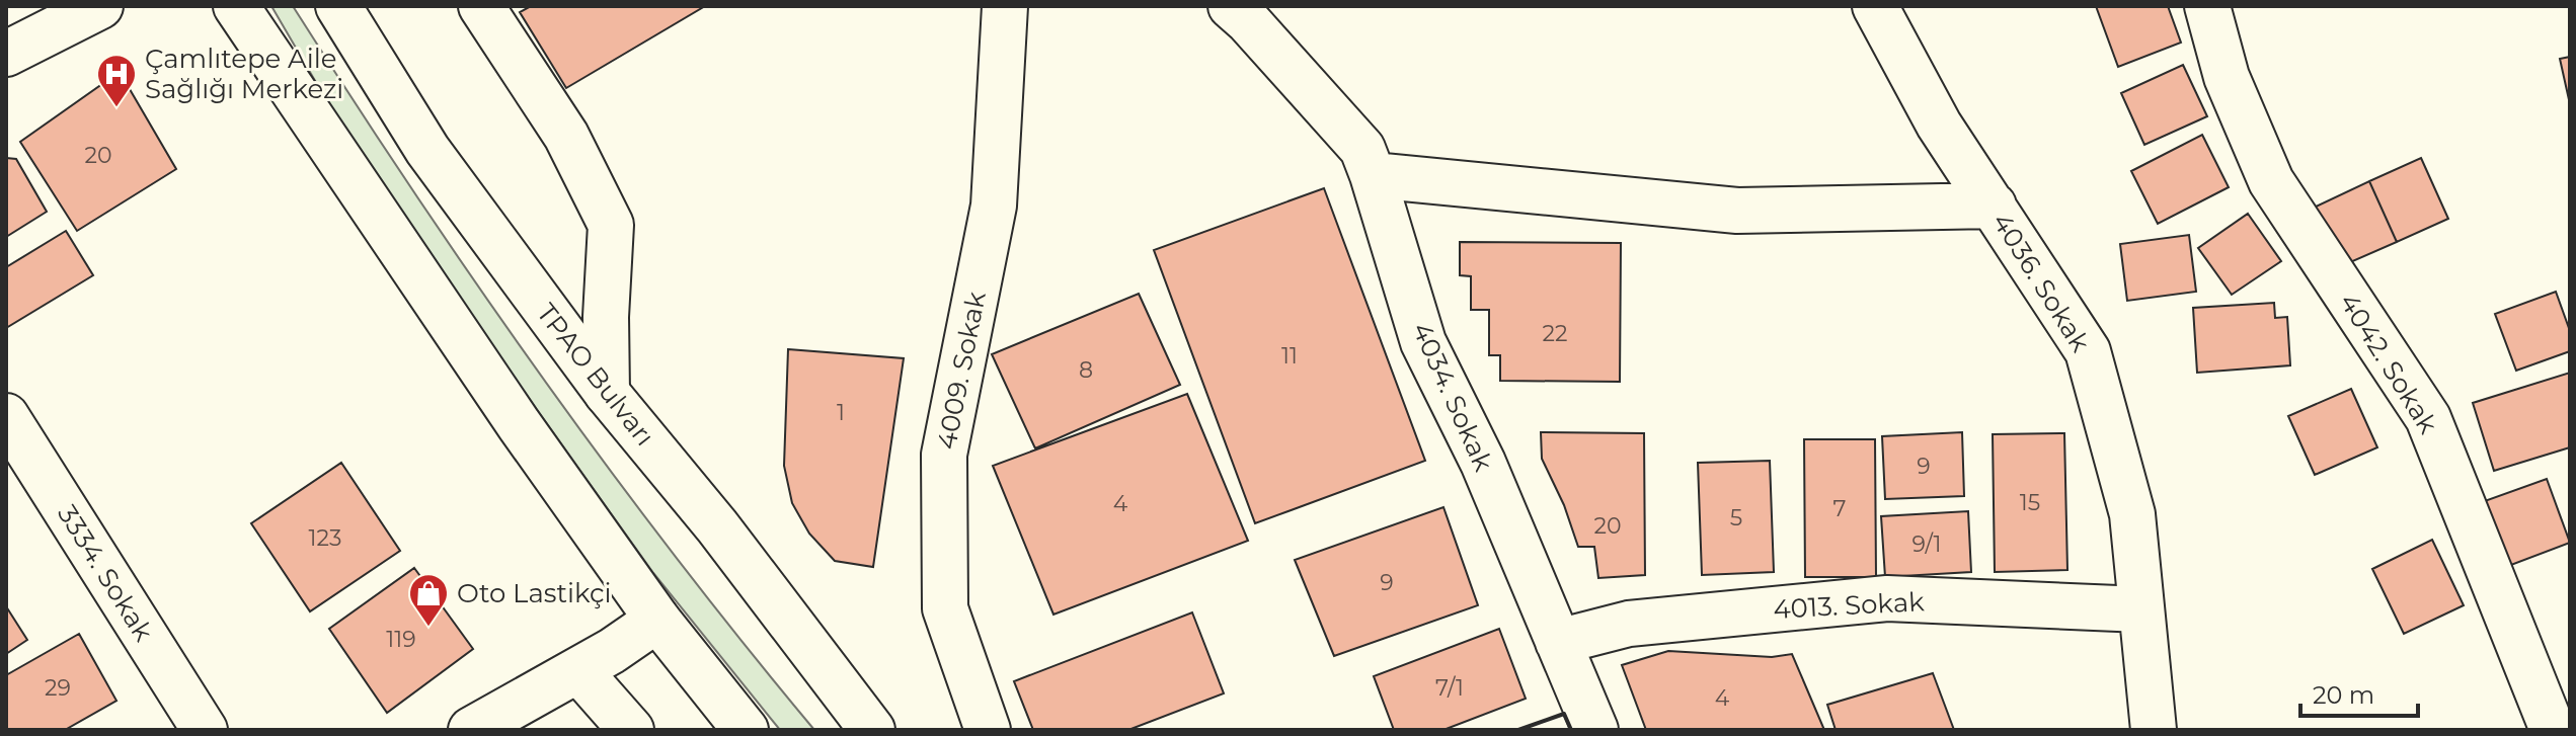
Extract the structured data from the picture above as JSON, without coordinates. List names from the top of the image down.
{
  "streets": {
    "main road": [
      "4036. Sokak",
      "4042. Sokak",
      "4009. Sokak",
      "TPAO Bulvarı",
      "4034. Sokak",
      "3334. Sokak",
      "4013. Sokak"
    ]
  },
  "crossings": [
    ["4036. Sokak", "4013. Sokak"],
    ["4034. Sokak", "4013. Sokak"]
  ],
  "places": {
    "hospital": ["Çamlıtepe Aile Sağlığı Merkezi"],
    "shop": ["Oto Lastikçi"]
  },
  "house_numbers": [
    "20",
    "22",
    "11",
    "8",
    "1",
    "9",
    "15",
    "4",
    "7",
    "5",
    "20",
    "123",
    "9/1",
    "9",
    "119",
    "29",
    "7/1",
    "4"
  ],
  "scale_bar": "20 m"
}
